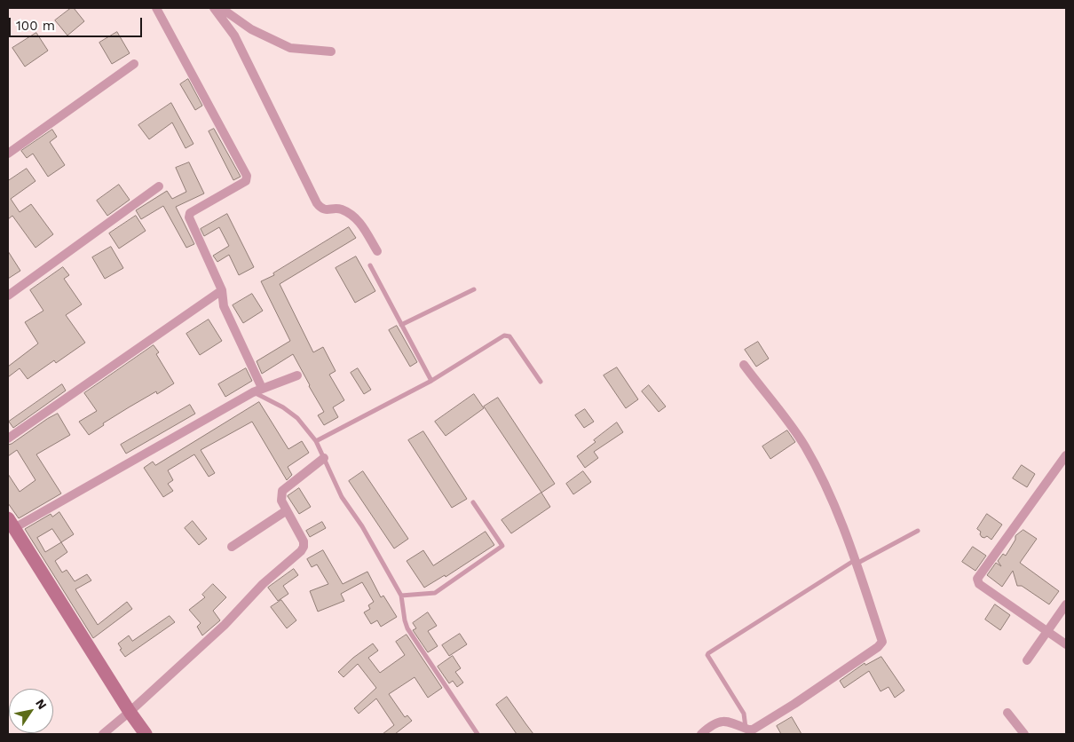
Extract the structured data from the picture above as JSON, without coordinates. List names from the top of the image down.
{
  "scale_bar": "100 m",
  "north": "top right"
}
